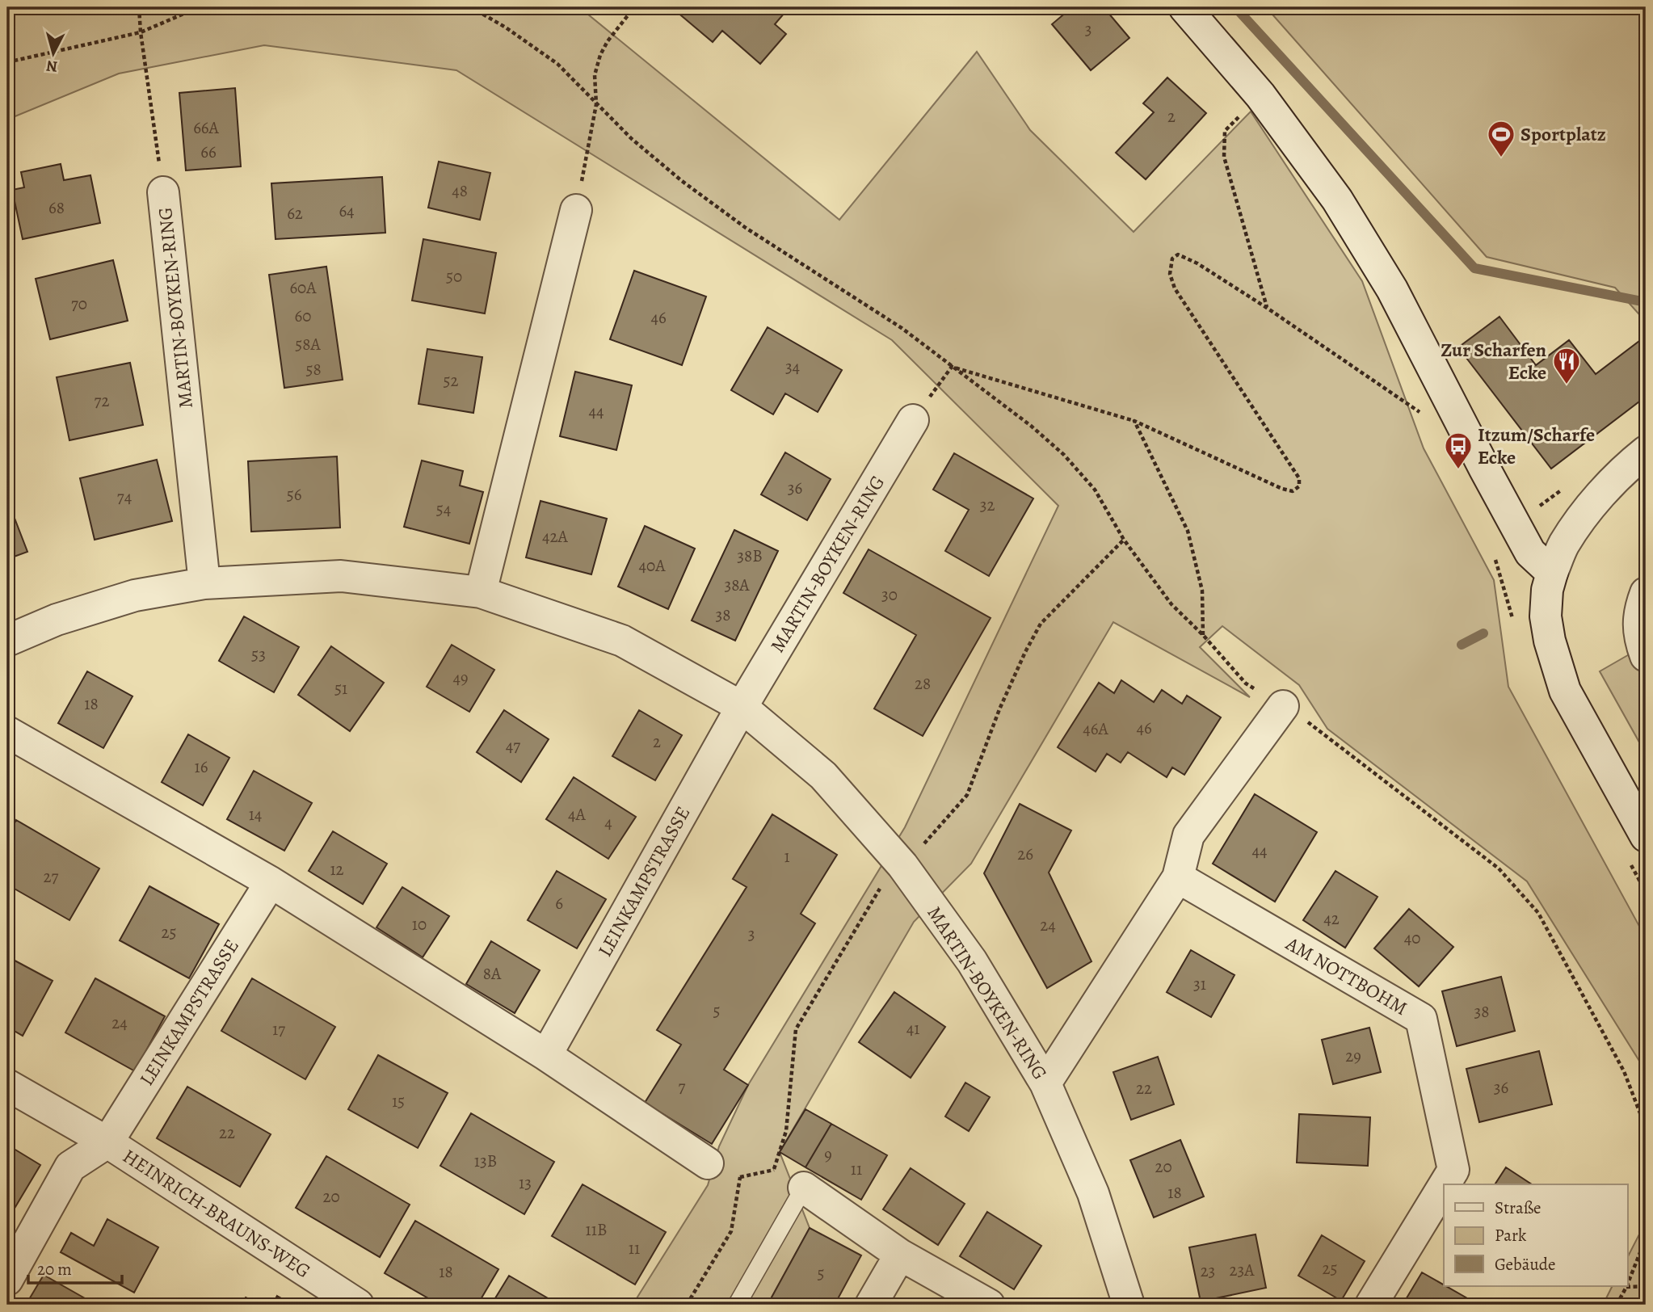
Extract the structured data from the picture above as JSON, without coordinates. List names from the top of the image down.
{
  "streets": {
    "street": [
      "MARTIN-BOYKEN-RING",
      "LEINKAMPSTRASSE",
      "AM NOTTBOHM",
      "HEINRICH-BRAUNS-WEG"
    ]
  },
  "crossings": [
    ["MARTIN-BOYKEN-RING", "LEINKAMPSTRASSE"],
    ["LEINKAMPSTRASSE", "HEINRICH-BRAUNS-WEG"]
  ],
  "places": {
    "sports": ["Sportplatz"],
    "restaurant": ["Zur Scharfen Ecke"],
    "bus stop": ["Itzum/Scharfe Ecke"]
  },
  "house_numbers": [
    "3",
    "2",
    "66A",
    "66",
    "48",
    "68",
    "64",
    "62",
    "50",
    "60A",
    "70",
    "60",
    "46",
    "58A",
    "34",
    "58",
    "52",
    "72",
    "44",
    "36",
    "56",
    "74",
    "32",
    "54",
    "42A",
    "38B",
    "40A",
    "38A",
    "30",
    "38",
    "53",
    "49",
    "28",
    "51",
    "18",
    "46",
    "46A",
    "2",
    "47",
    "16",
    "14",
    "4A",
    "4",
    "44",
    "26",
    "1",
    "12",
    "27",
    "6",
    "42",
    "10",
    "24",
    "25",
    "3",
    "40",
    "8A",
    "31",
    "5",
    "38",
    "24",
    "41",
    "17",
    "29",
    "7",
    "36",
    "22",
    "15",
    "22",
    "9",
    "13B",
    "20",
    "11",
    "13",
    "18",
    "20",
    "11B",
    "11",
    "25",
    "23A",
    "23",
    "18",
    "5"
  ],
  "legend": ["Straße", "Park", "Gebäude"],
  "scale_bar": "20 m",
  "north": "bottom"
}
